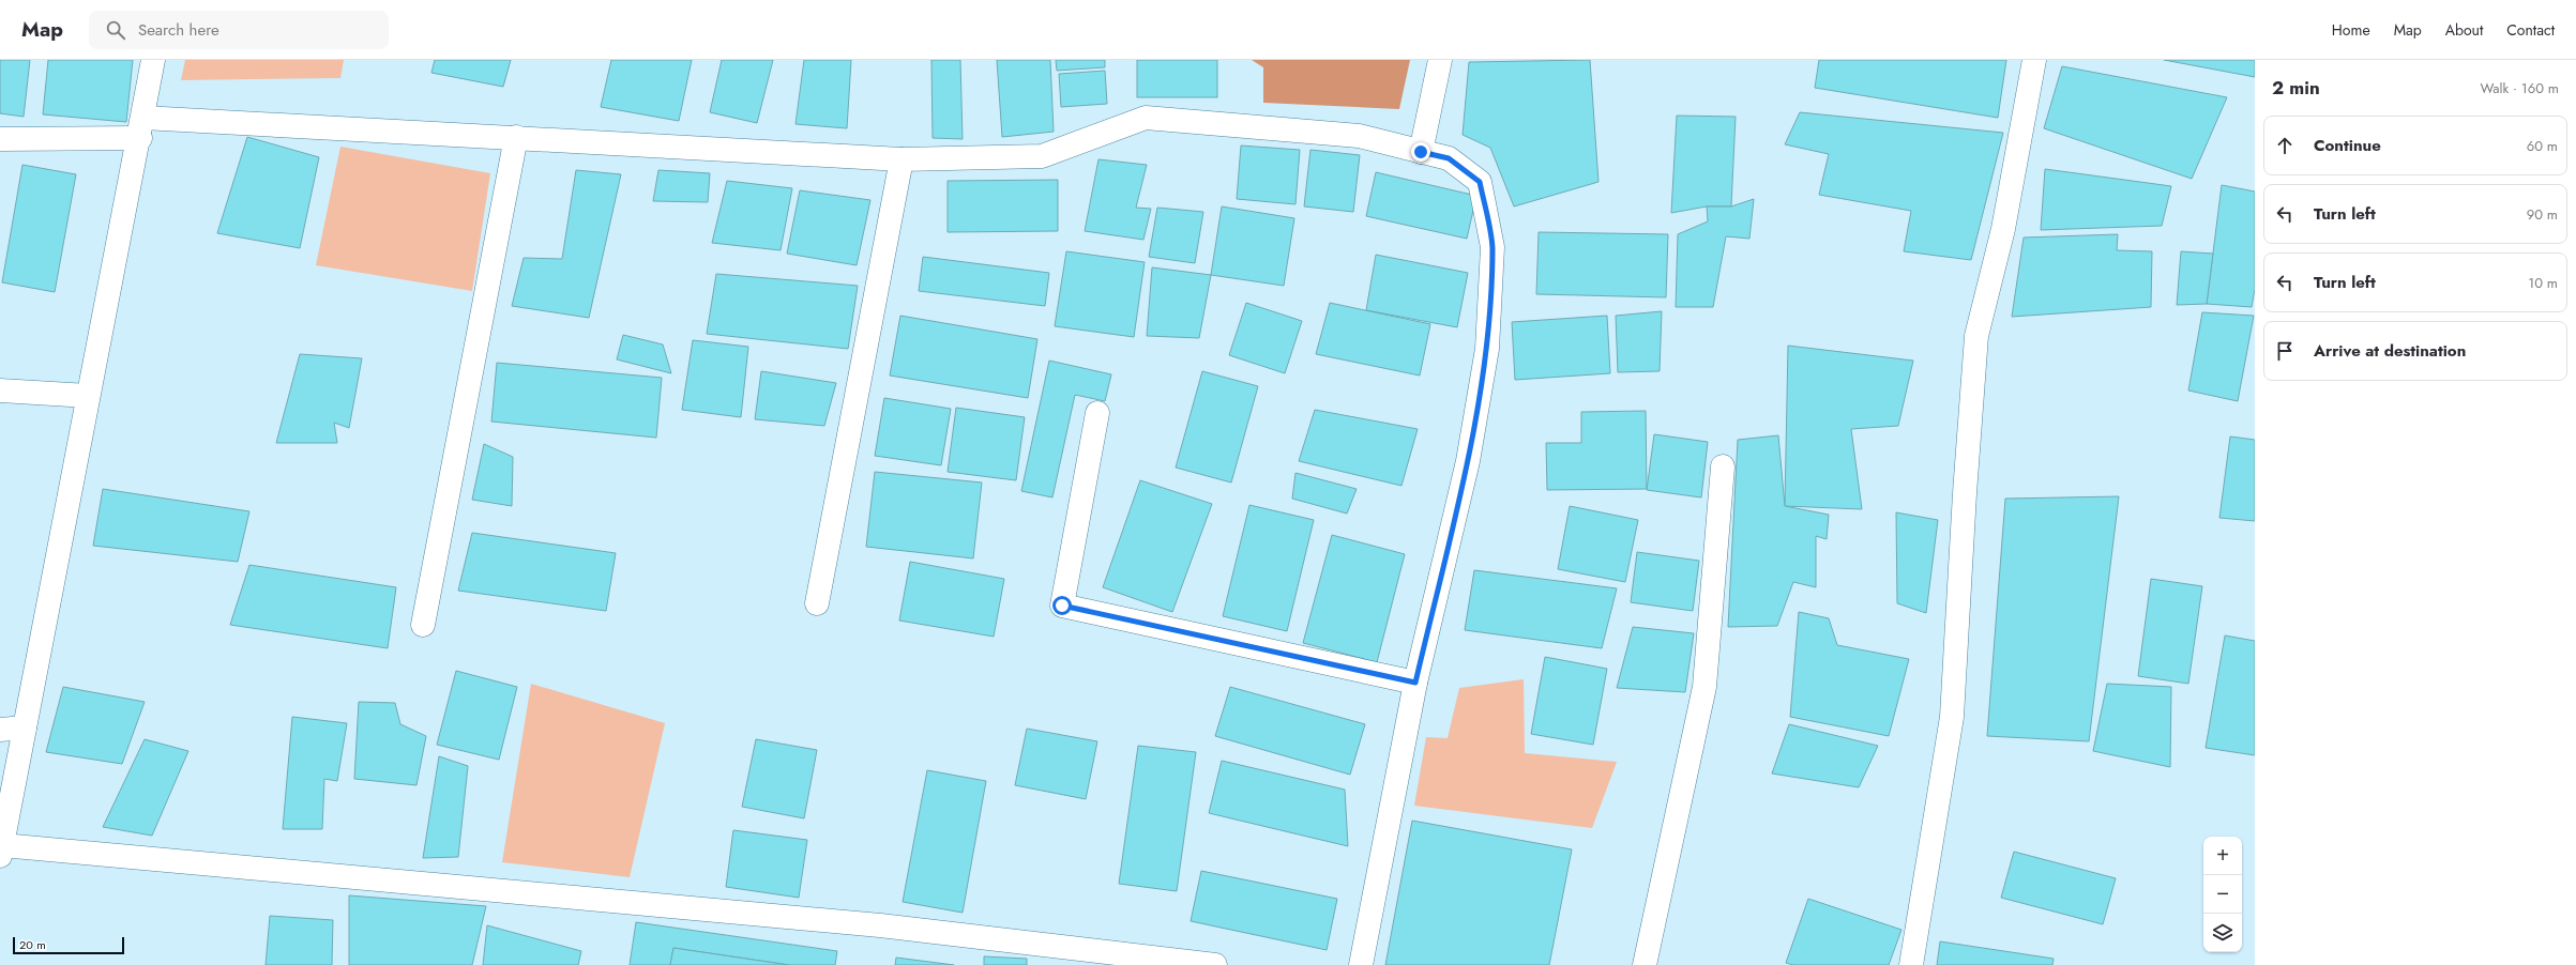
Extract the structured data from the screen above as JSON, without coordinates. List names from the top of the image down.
{
  "scale_bar": "20 m",
  "page": {
    "header": "Map",
    "search": "Search here",
    "nav": [
      "Home",
      "Map",
      "About",
      "Contact"
    ],
    "heading": ["2 min", "Walk · 160 m"],
    "list": [
      ["Continue", "60 m"],
      ["Turn left", "90 m"],
      ["Turn left", "10 m"],
      "Arrive at destination"
    ],
    "map_buttons": ["+", "−"],
    "scale": "20 m"
  }
}
